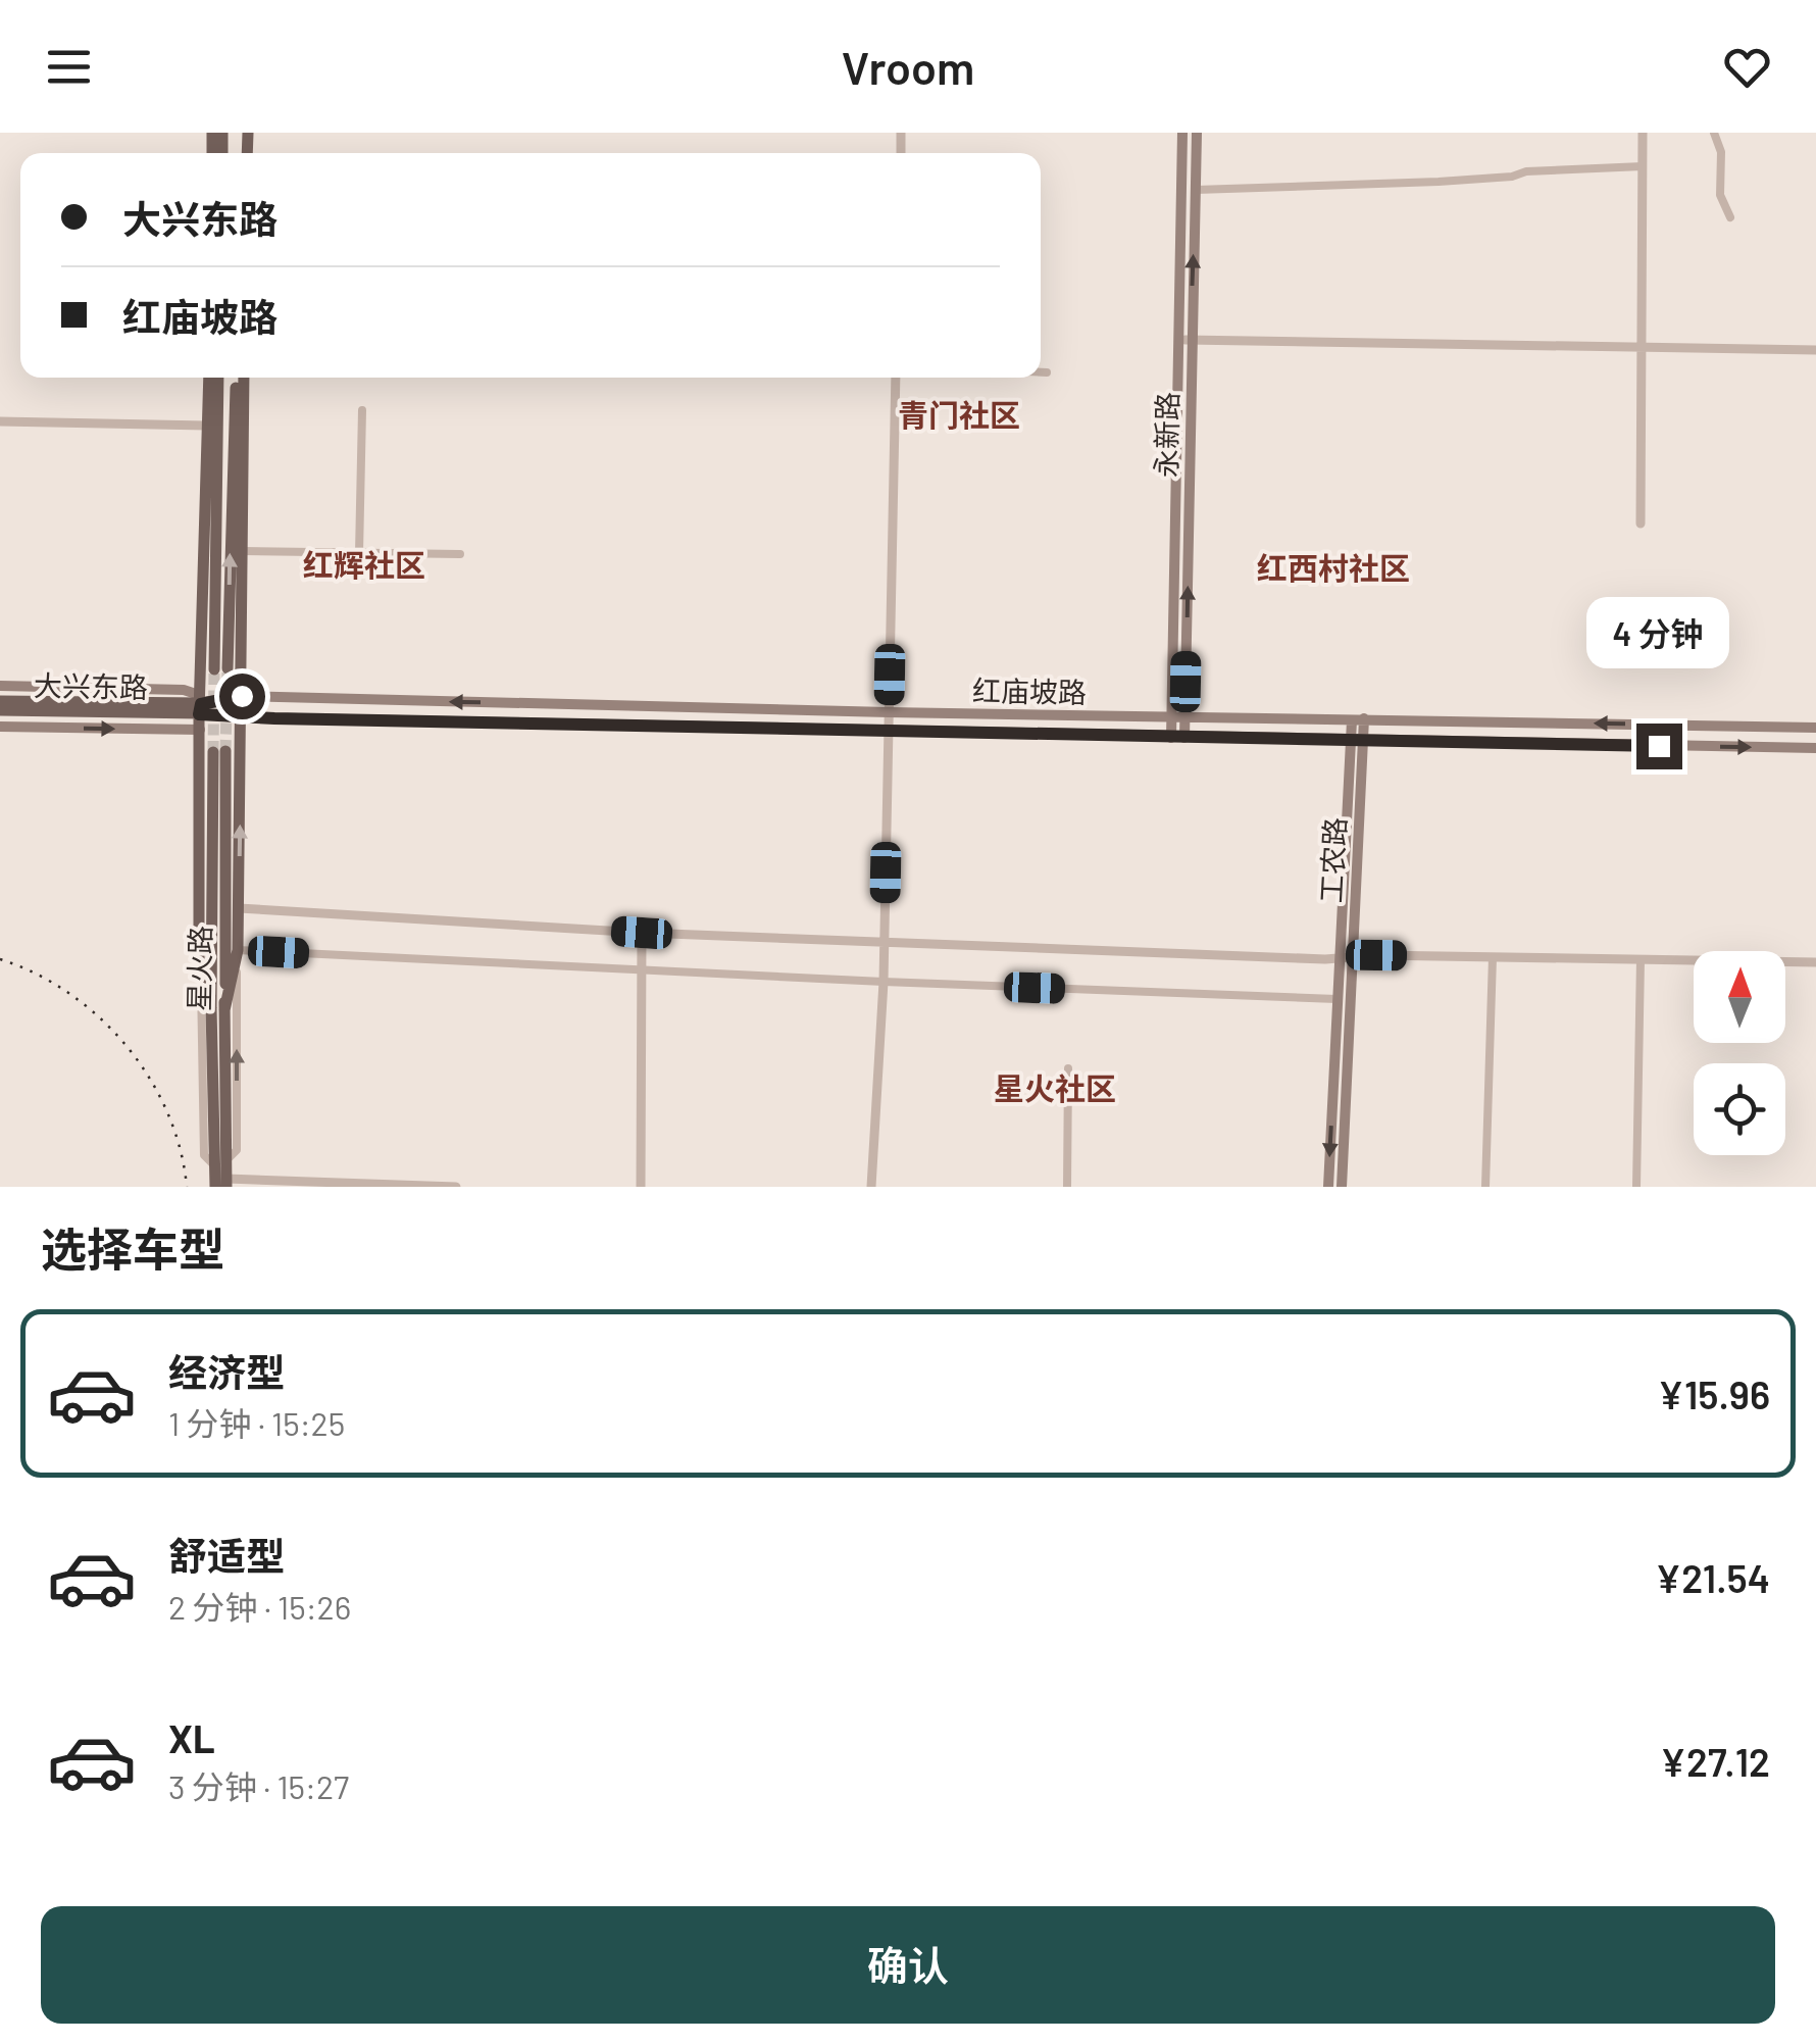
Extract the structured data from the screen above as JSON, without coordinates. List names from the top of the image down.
{
  "streets": {
    "main road": [
      "永新路",
      "大兴东路",
      "红庙坡路",
      "工农路",
      "星火路"
    ]
  },
  "crossings": [
    ["永新路", "红庙坡路"],
    ["大兴东路", "红庙坡路"],
    ["红庙坡路", "工农路"]
  ],
  "districts": [
    "青门社区",
    "红辉社区",
    "红西村社区",
    "星火社区"
  ],
  "north": "top",
  "page": {
    "header": "Vroom",
    "banner": ["大兴东路", "红庙坡路"],
    "bubble": "4 分钟",
    "heading": "选择车型",
    "list": [
      {
        "name": "经济型",
        "note": "1 分钟 · 15:25",
        "value": "¥15.96"
      },
      {
        "name": "舒适型",
        "note": "2 分钟 · 15:26",
        "value": "¥21.54"
      },
      {
        "name": "XL",
        "note": "3 分钟 · 15:27",
        "value": "¥27.12"
      }
    ],
    "buttons": "确认"
  }
}
